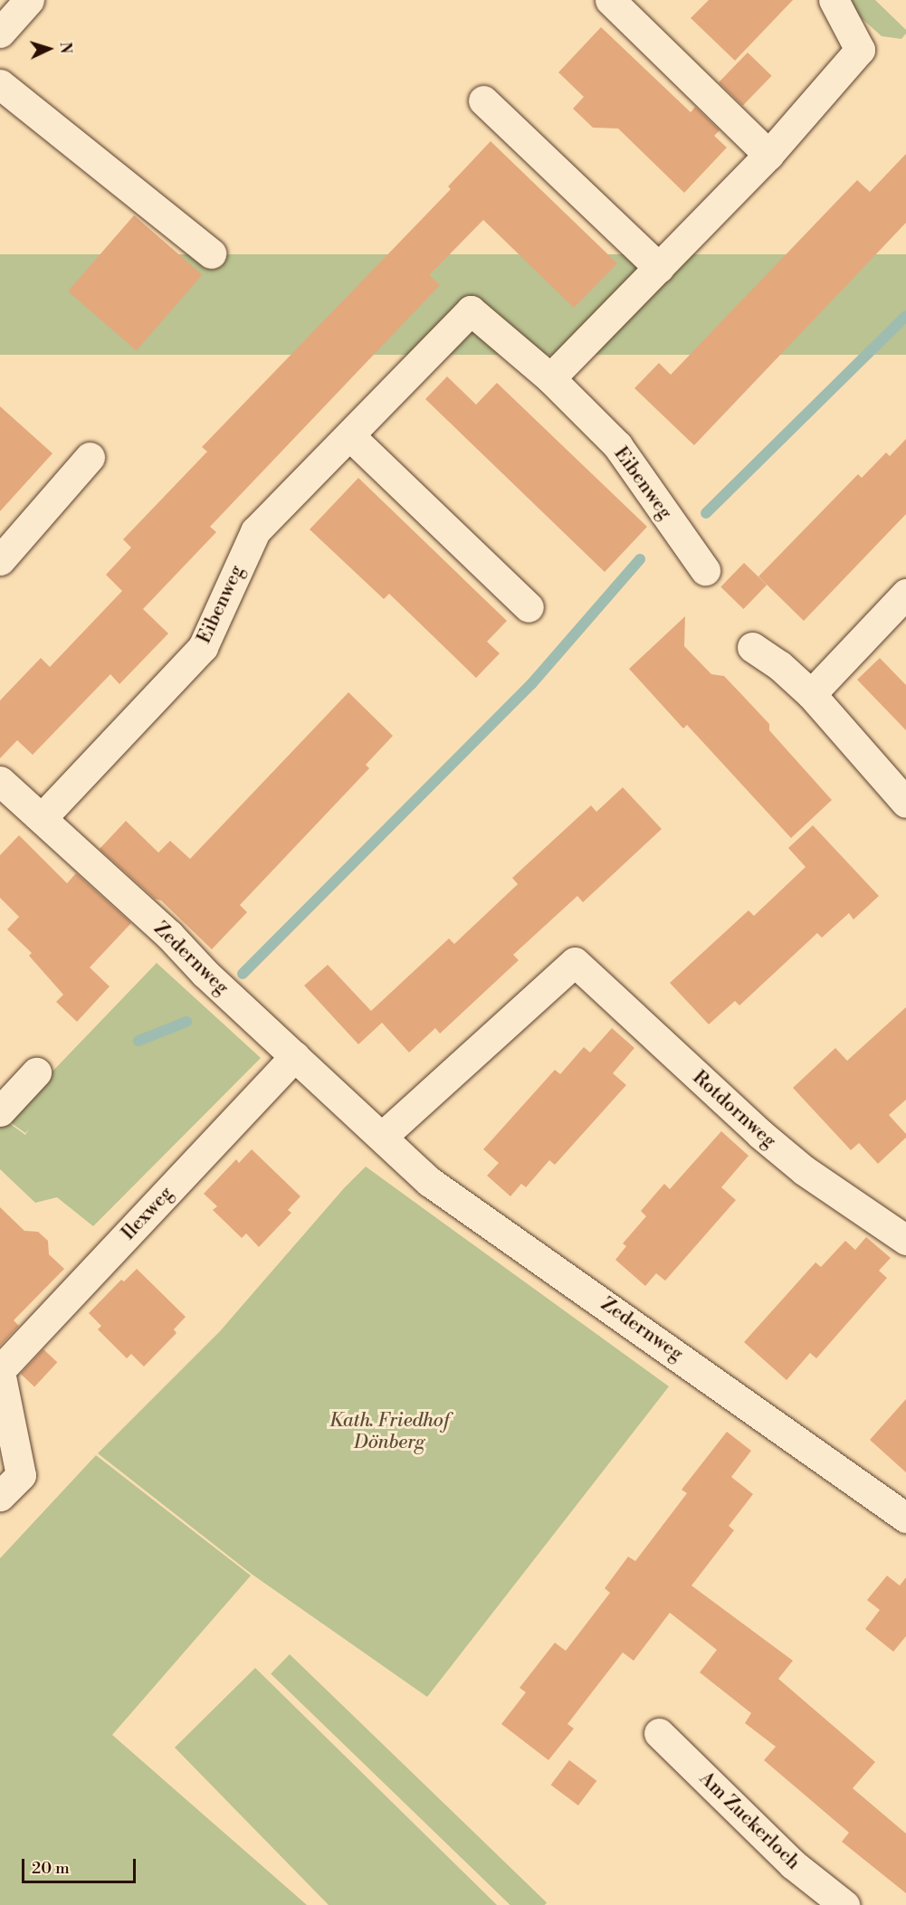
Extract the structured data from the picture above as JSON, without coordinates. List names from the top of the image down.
{
  "streets": {
    "street": [
      "Eibenweg",
      "Zedernweg",
      "Rotdornweg",
      "Ilexweg",
      "Am Zuckerloch"
    ]
  },
  "crossings": [
    ["Eibenweg", "Zedernweg"],
    ["Zedernweg", "Rotdornweg"],
    ["Zedernweg", "Ilexweg"]
  ],
  "parks": ["Kath. Friedhof Dönberg"],
  "scale_bar": "20 m",
  "north": "right"
}
